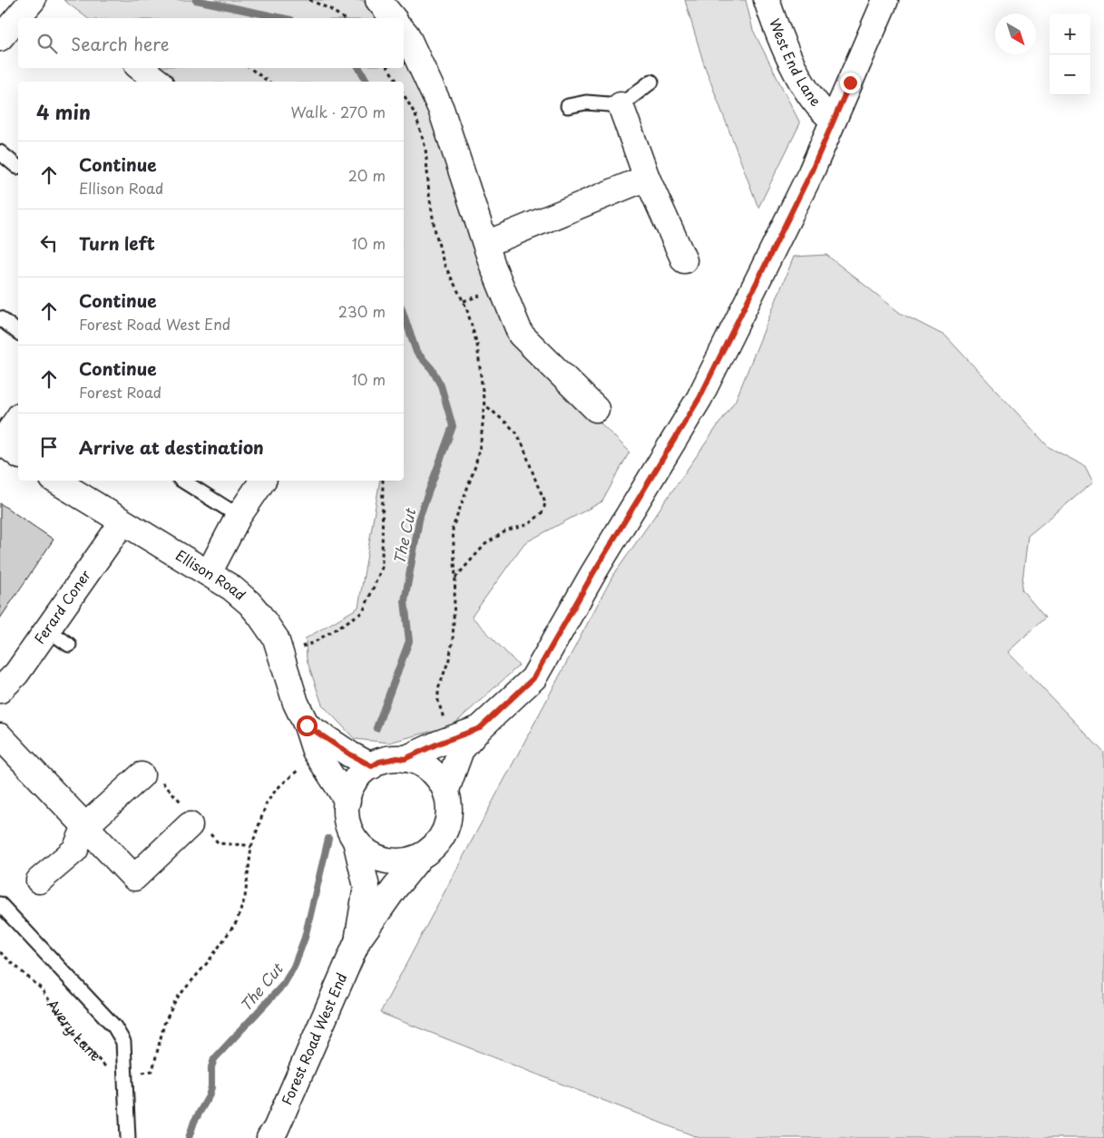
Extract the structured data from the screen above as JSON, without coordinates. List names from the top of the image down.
{
  "streets": {
    "street": [
      "West End Lane",
      "Ellison Road",
      "Ferard Coner",
      "Forest Road West End"
    ],
    "path": ["Avery Lane"]
  },
  "crossings": [
    ["Ellison Road", "Ferard Coner"],
    ["Ellison Road", "Forest Road West End"]
  ],
  "water": ["The Cut"],
  "north": "bottom right",
  "page": {
    "map_buttons": ["+", "−"],
    "search": "Search here",
    "heading": ["4 min", "Walk · 270 m"],
    "list": [
      ["Continue", "Ellison Road", "20 m"],
      ["Turn left", "10 m"],
      ["Continue", "Forest Road West End", "230 m"],
      ["Continue", "Forest Road", "10 m"],
      "Arrive at destination"
    ]
  }
}
